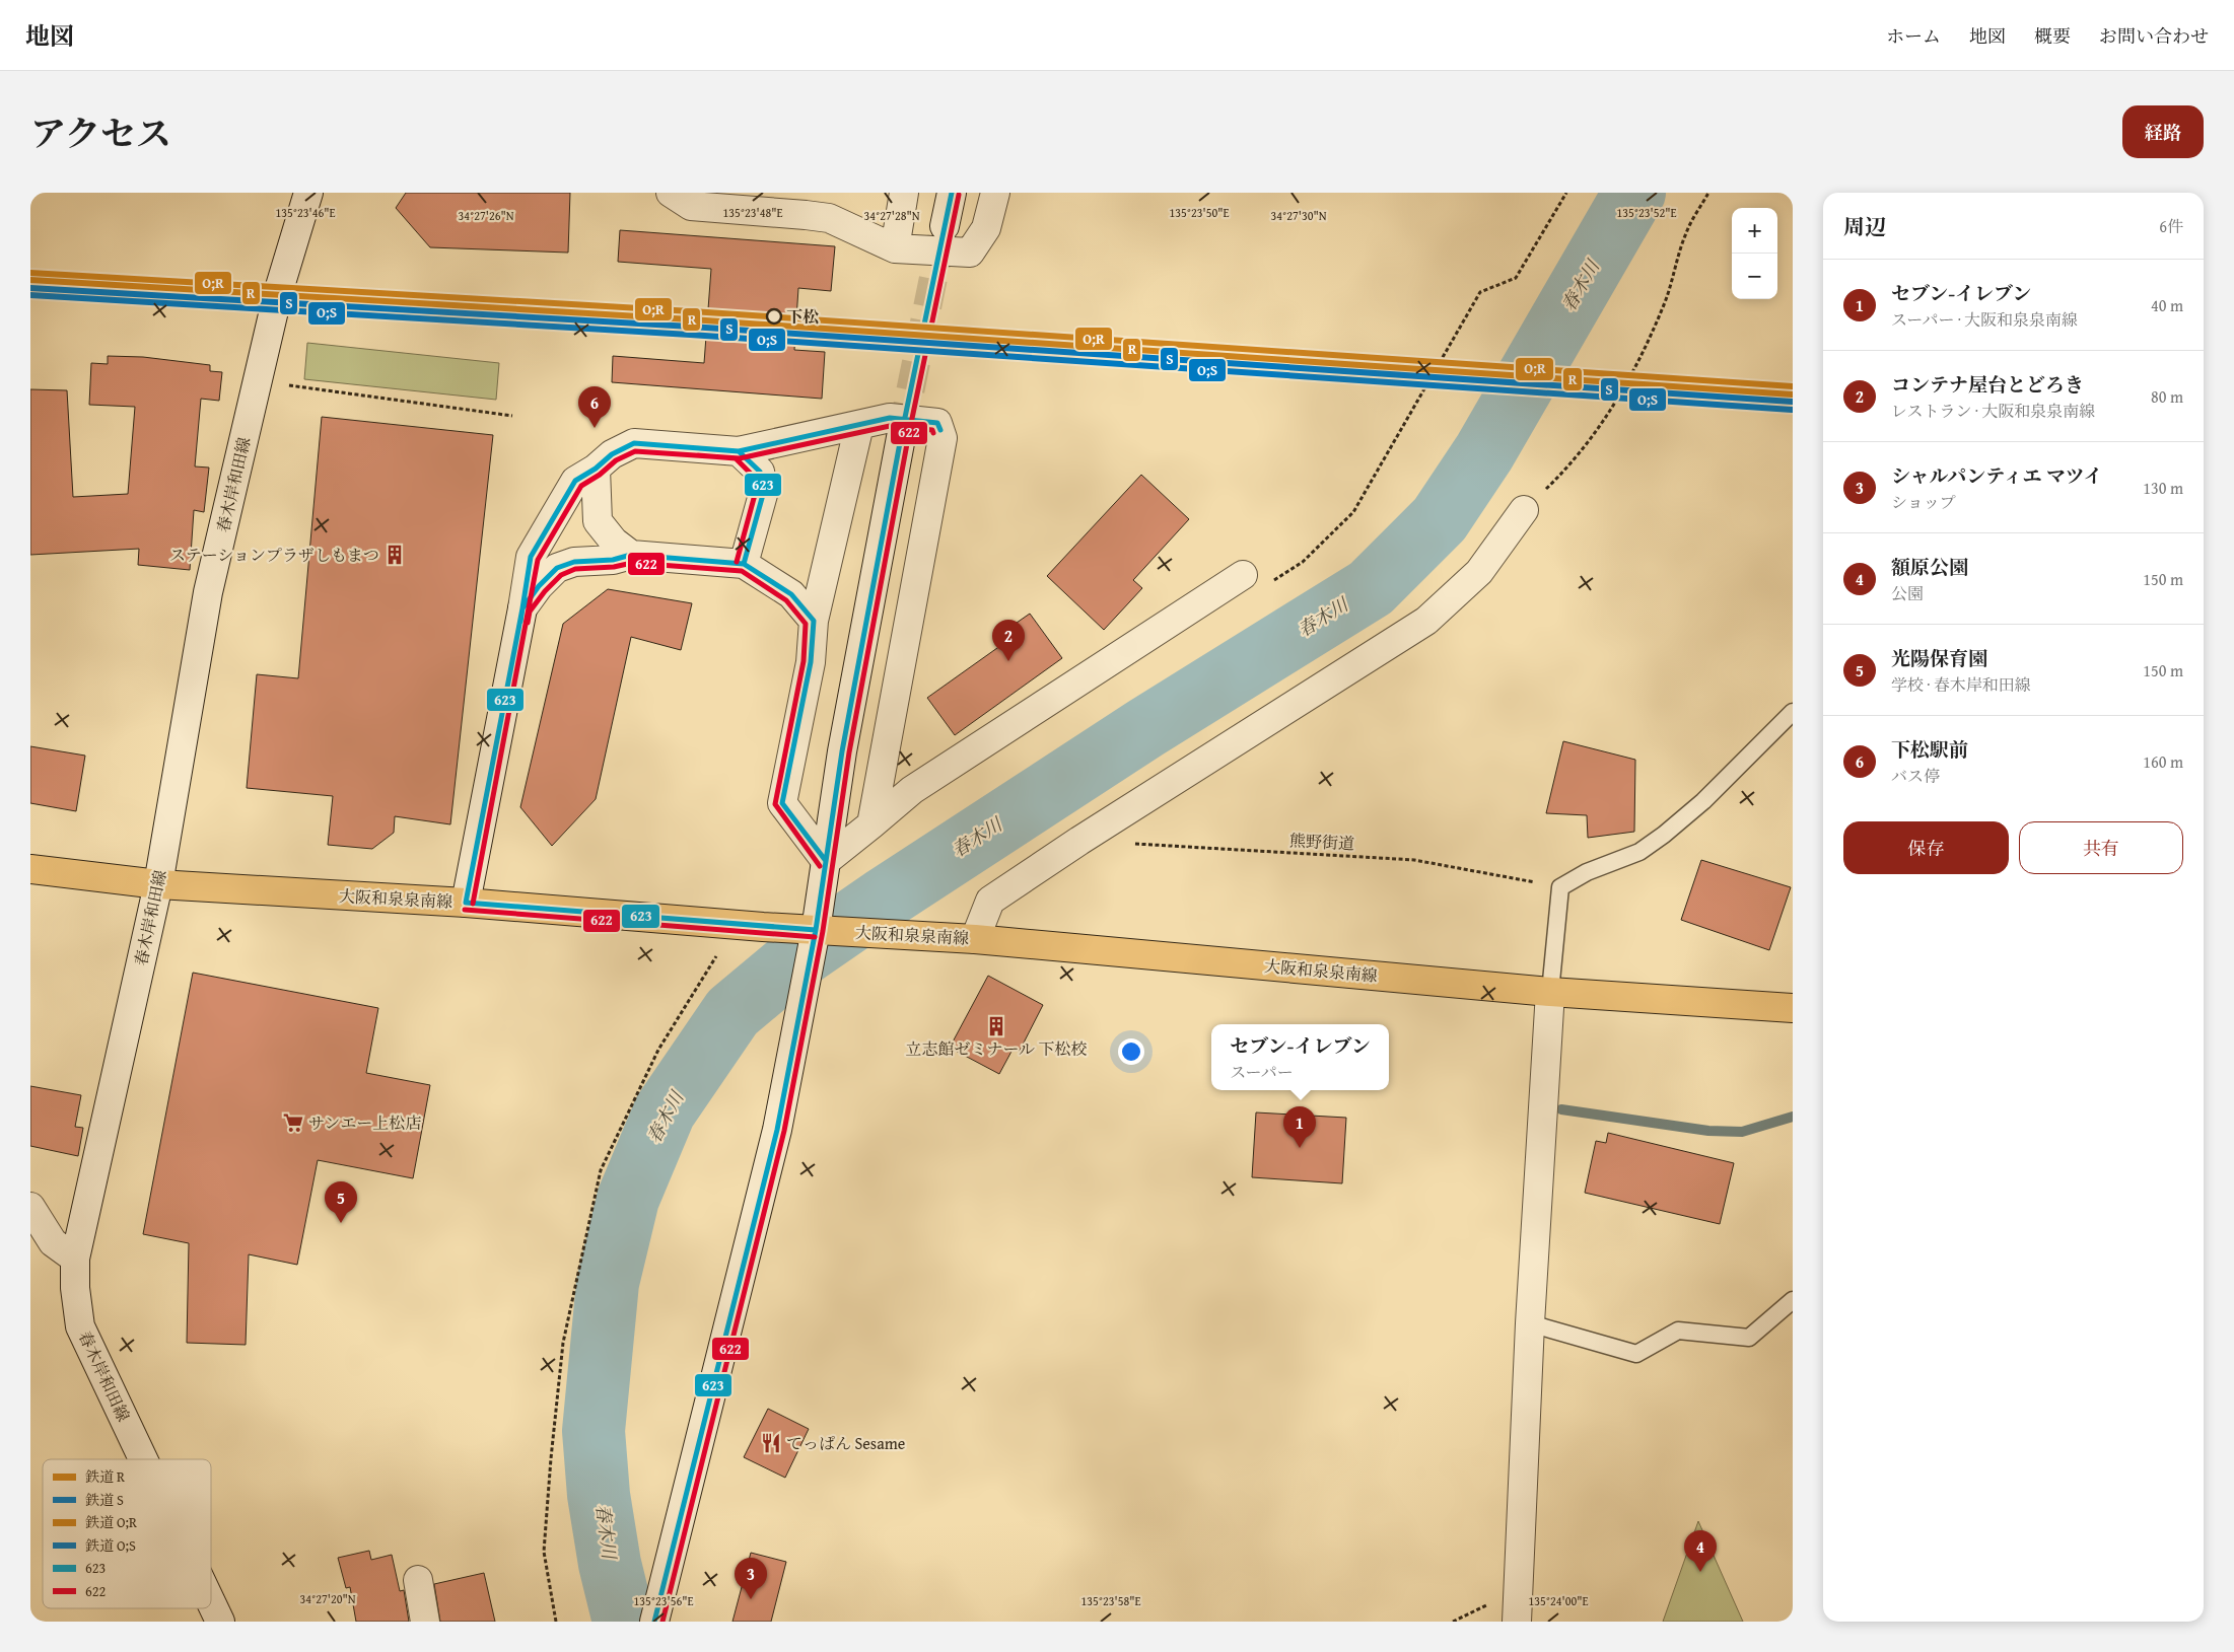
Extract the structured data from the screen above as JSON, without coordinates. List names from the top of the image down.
{
  "streets": {
    "main road": ["大阪和泉泉南線"],
    "street": ["春木岸和田線"],
    "path": ["熊野街道"]
  },
  "crossings": [
    ["春木岸和田線", "大阪和泉泉南線"]
  ],
  "water": ["春木川"],
  "places": {
    "other": ["下松"],
    "building": ["ステーションプラザしもまつ", "立志館ゼミナール 下松校"],
    "supermarket": ["サンエー上松店"],
    "restaurant": ["てっぱん Sesame"]
  },
  "lines": [
    "transit line 623",
    "transit line 622",
    "rail line O;R",
    "rail line R",
    "rail line S",
    "rail line O;S"
  ],
  "legend": [
    "鉄道 R",
    "鉄道 S",
    "鉄道 O;R",
    "鉄道 O;S",
    "623",
    "622"
  ],
  "page": {
    "header": "地図",
    "nav": [
      "ホーム",
      "地図",
      "概要",
      "お問い合わせ"
    ],
    "title": "アクセス",
    "buttons": [
      "経路",
      ["保存", "共有"]
    ],
    "heading": ["周辺", "6件"],
    "map_buttons": ["+", "−"],
    "list": [
      {
        "mark": "1",
        "name": "セブン-イレブン",
        "note": "スーパー · 大阪和泉泉南線",
        "value": "40 m"
      },
      {
        "mark": "2",
        "name": "コンテナ屋台とどろき",
        "note": "レストラン · 大阪和泉泉南線",
        "value": "80 m"
      },
      {
        "mark": "3",
        "name": "シャルパンティエ マツイ",
        "note": "ショップ",
        "value": "130 m"
      },
      {
        "mark": "4",
        "name": "額原公園",
        "note": "公園",
        "value": "150 m"
      },
      {
        "mark": "5",
        "name": "光陽保育園",
        "note": "学校 · 春木岸和田線",
        "value": "150 m"
      },
      {
        "mark": "6",
        "name": "下松駅前",
        "note": "バス停",
        "value": "160 m"
      }
    ],
    "pins": [
      "6",
      "2",
      "1",
      "5",
      "4",
      "3"
    ],
    "popup": ["セブン-イレブン", "スーパー"]
  },
  "coordinates": [
    "135°23'46\"E",
    "135°23'48\"E",
    "135°23'50\"E",
    "135°23'52\"E",
    "34°27'26\"N",
    "34°27'28\"N",
    "34°27'30\"N",
    "34°27'20\"N",
    "135°23'56\"E",
    "135°23'58\"E",
    "135°24'00\"E"
  ]
}
